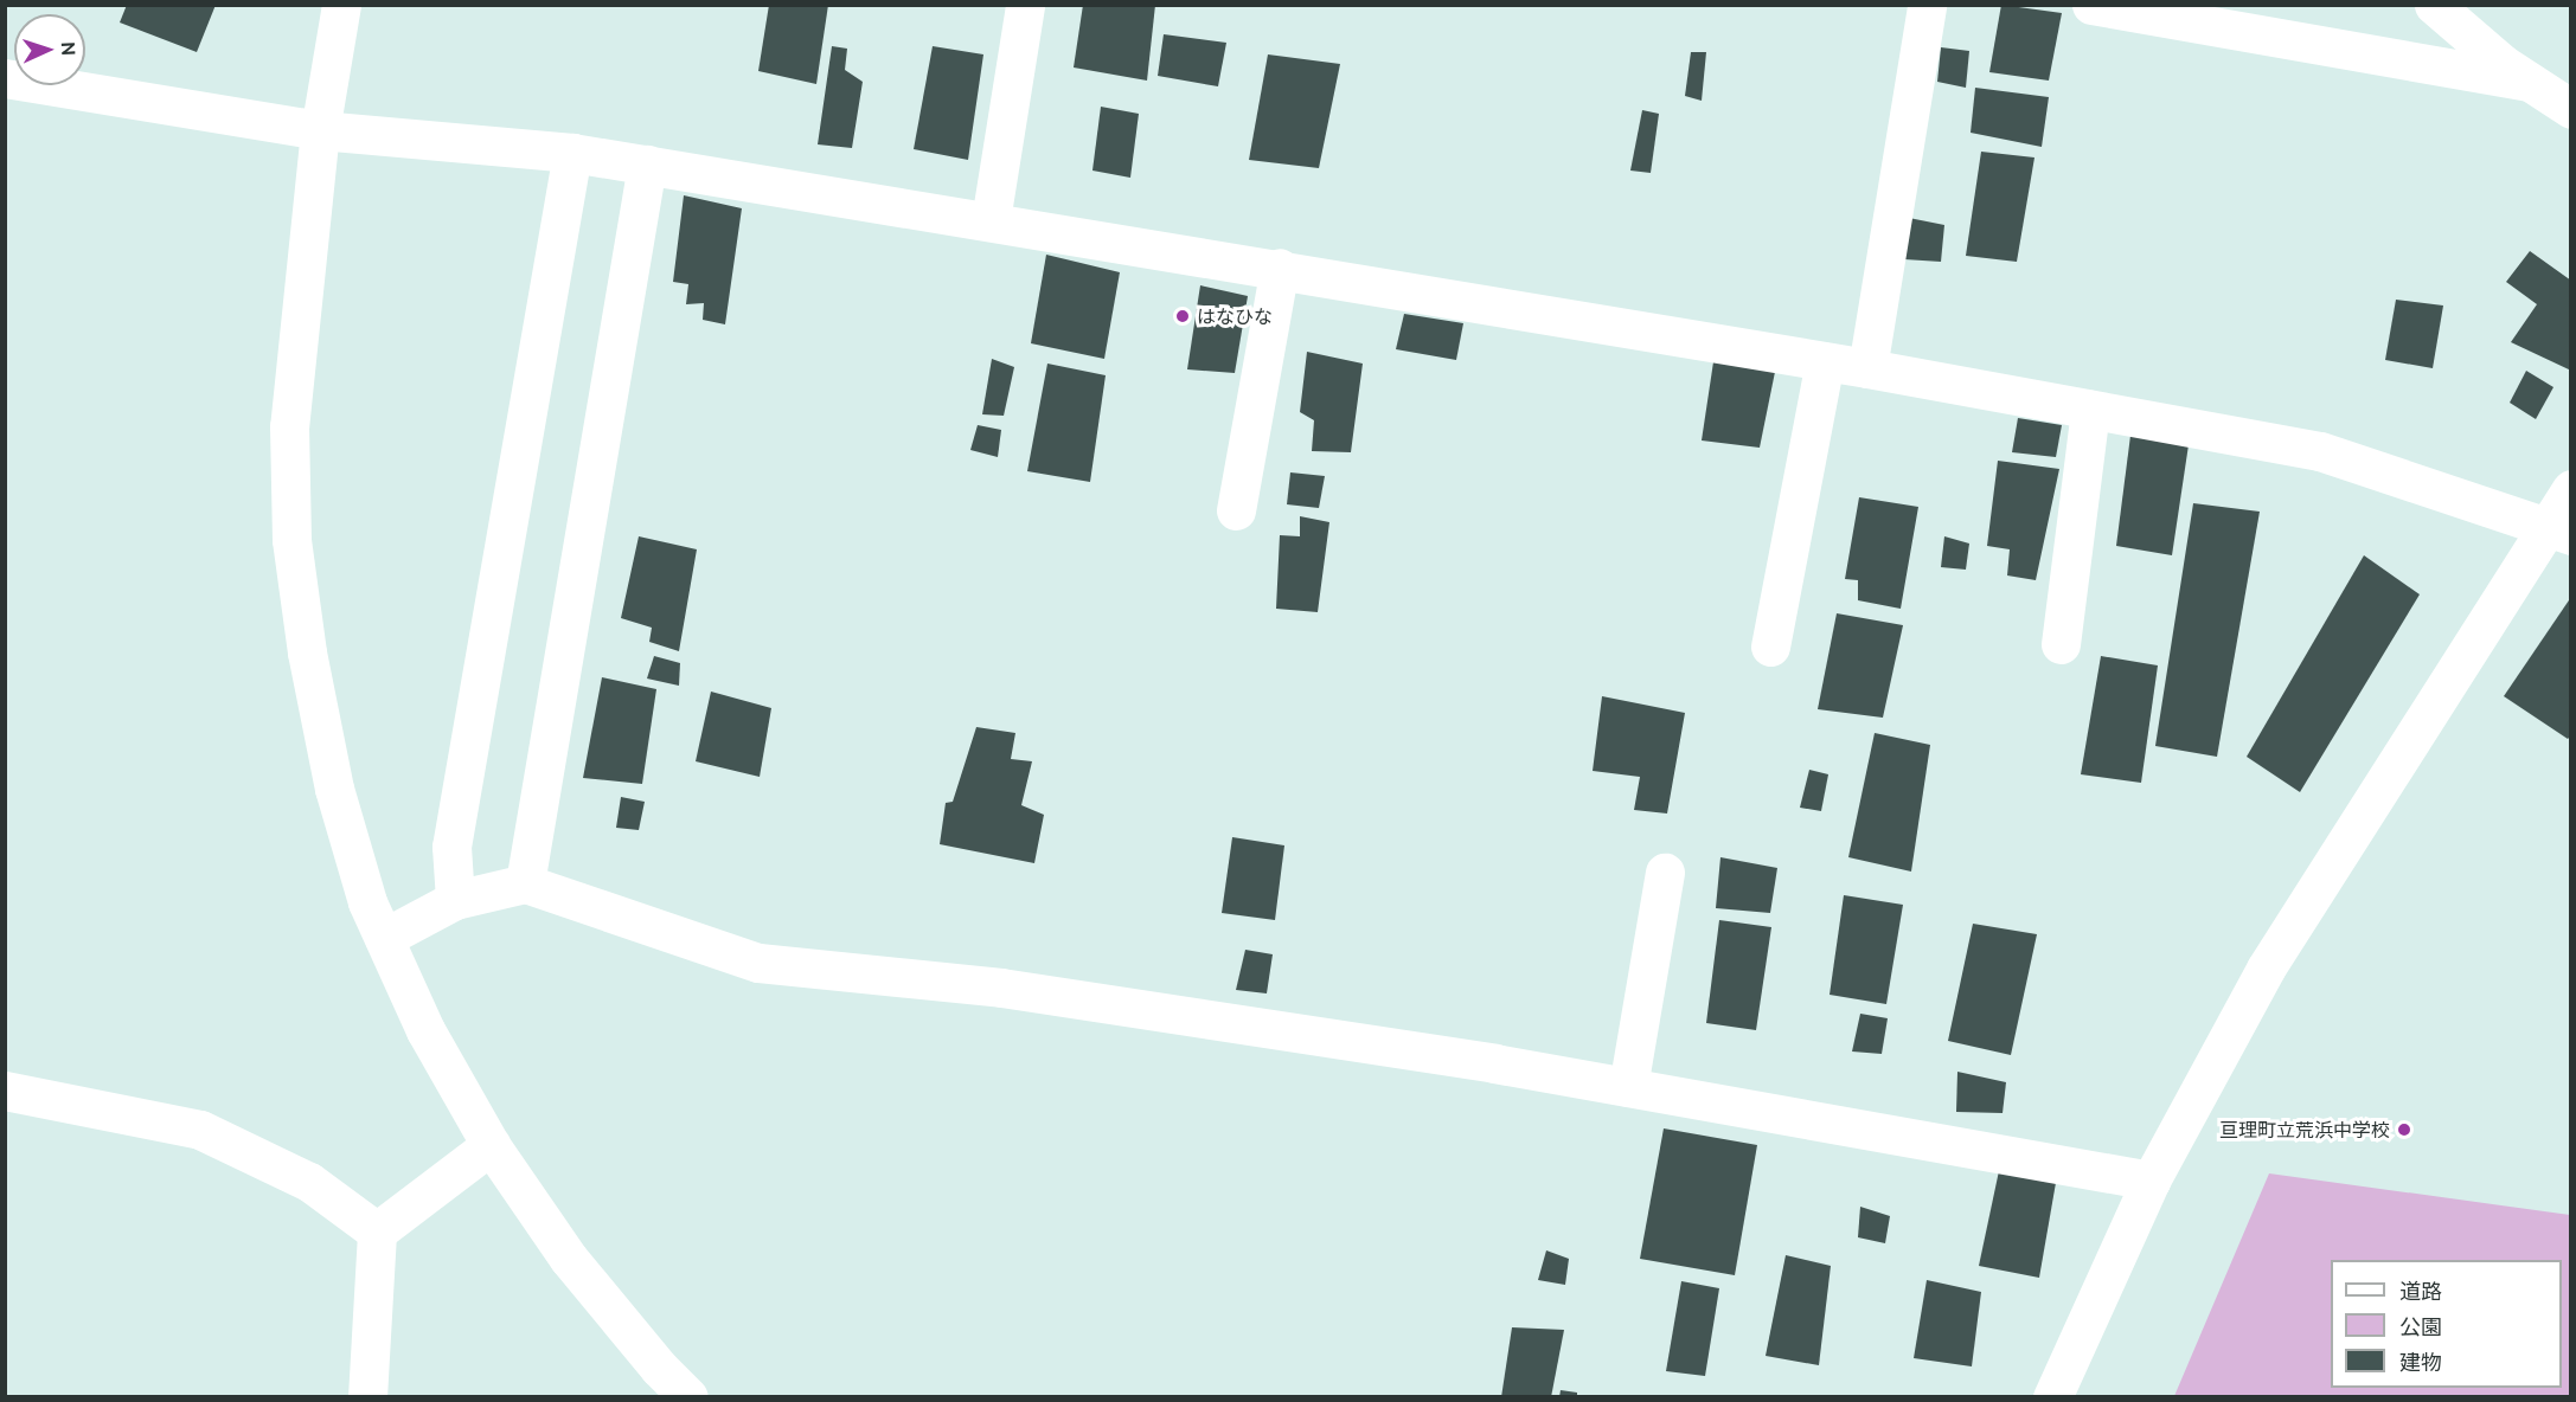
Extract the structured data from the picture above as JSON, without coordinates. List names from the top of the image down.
{
  "places": ["はなひな", "亘理町立荒浜中学校"],
  "legend": ["道路", "公園", "建物"],
  "north": "right"
}
